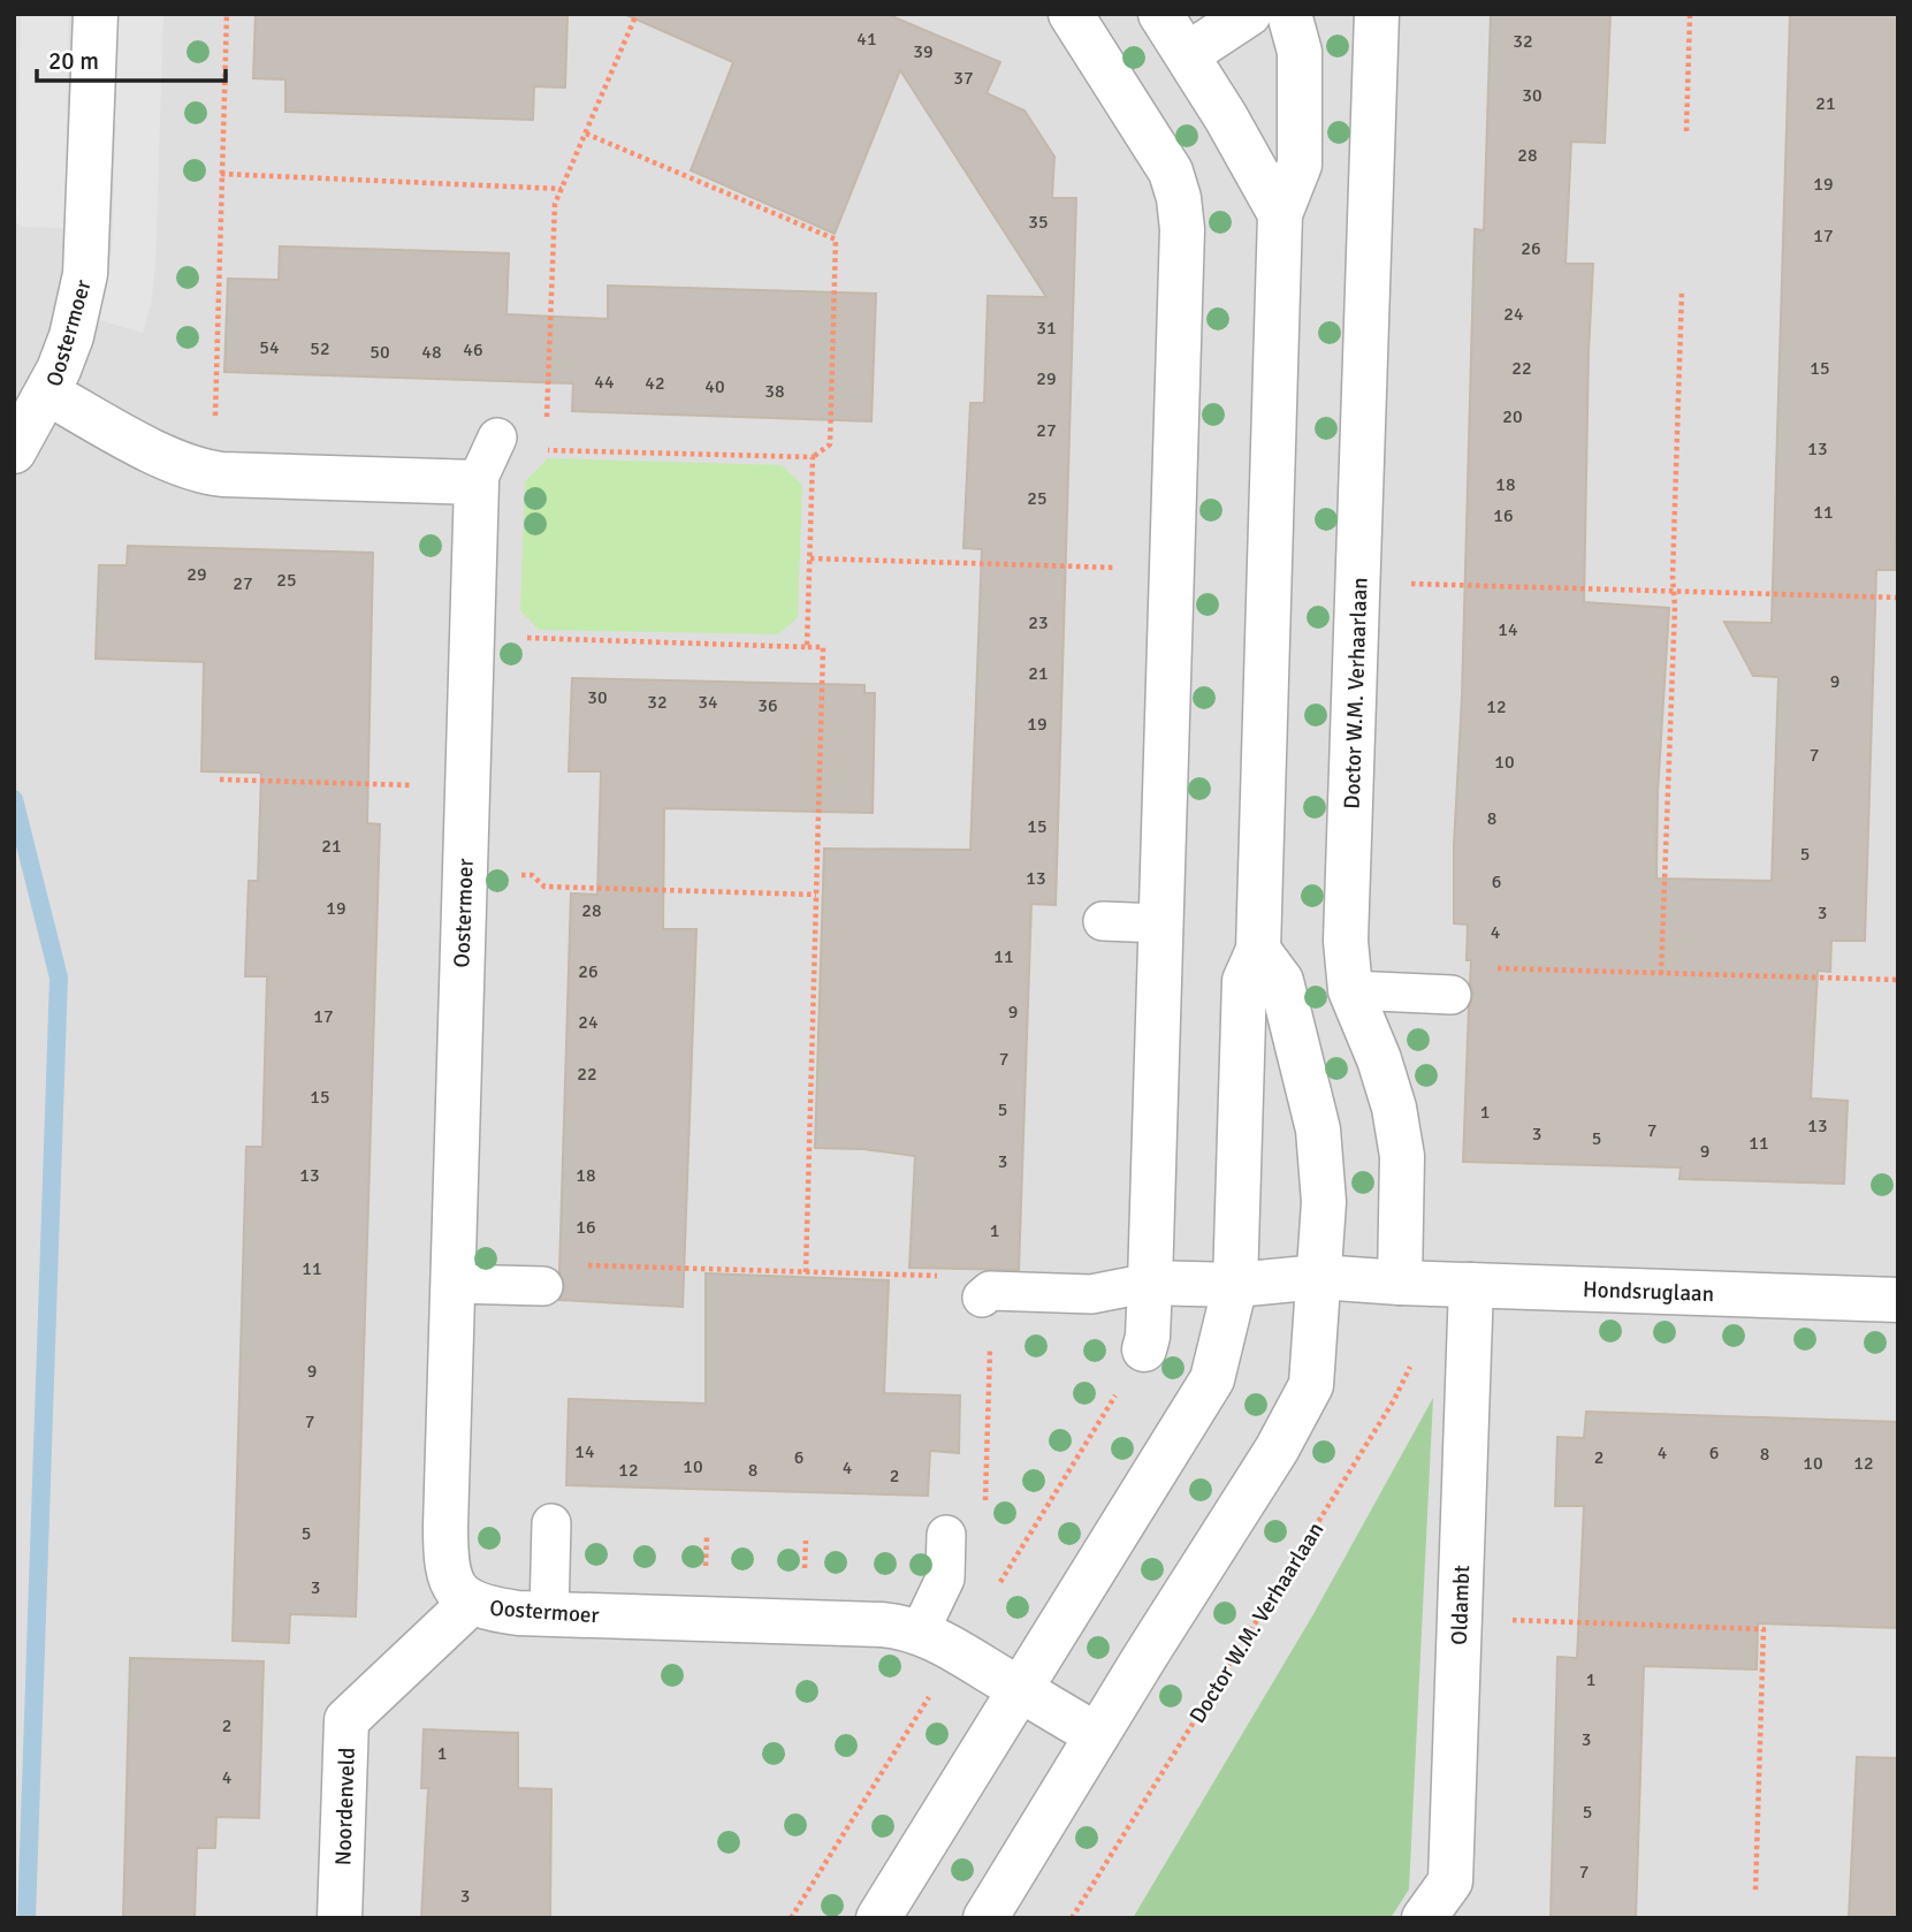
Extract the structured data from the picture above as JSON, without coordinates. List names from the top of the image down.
{
  "streets": {
    "street": [
      "Oostermoer",
      "Doctor W.M. Verhaarlaan",
      "Hondsruglaan",
      "Oldambt",
      "Noordenveld"
    ]
  },
  "crossings": [
    ["Oostermoer", "Noordenveld"],
    ["Doctor W.M. Verhaarlaan", "Hondsruglaan"],
    ["Hondsruglaan", "Oldambt"]
  ],
  "house_numbers": [
    "41",
    "32",
    "39",
    "37",
    "30",
    "21",
    "28",
    "19",
    "35",
    "17",
    "26",
    "24",
    "31",
    "54",
    "52",
    "46",
    "50",
    "48",
    "22",
    "15",
    "29",
    "44",
    "42",
    "40",
    "38",
    "20",
    "27",
    "13",
    "18",
    "25",
    "11",
    "16",
    "29",
    "25",
    "27",
    "23",
    "14",
    "21",
    "9",
    "30",
    "32",
    "34",
    "36",
    "12",
    "19",
    "7",
    "10",
    "8",
    "15",
    "21",
    "5",
    "13",
    "6",
    "19",
    "28",
    "3",
    "4",
    "11",
    "26",
    "9",
    "17",
    "24",
    "7",
    "22",
    "15",
    "5",
    "1",
    "13",
    "7",
    "3",
    "5",
    "11",
    "9",
    "3",
    "13",
    "18",
    "16",
    "1",
    "11",
    "9",
    "7",
    "14",
    "4",
    "6",
    "8",
    "6",
    "2",
    "10",
    "12",
    "10",
    "4",
    "12",
    "8",
    "2",
    "5",
    "3",
    "1",
    "2",
    "3",
    "1",
    "4",
    "5",
    "7",
    "3"
  ],
  "scale_bar": "20 m"
}
